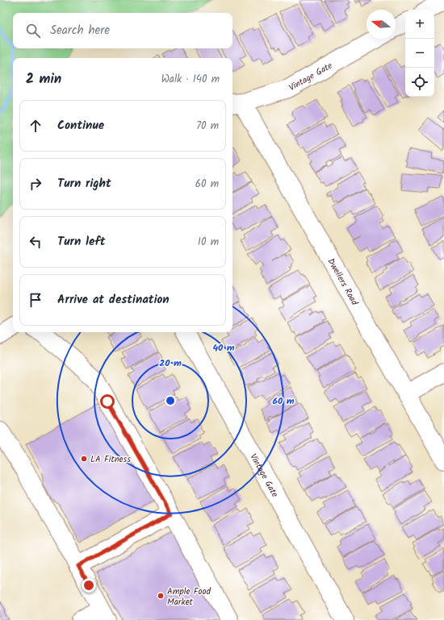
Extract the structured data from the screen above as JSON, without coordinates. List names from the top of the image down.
{
  "streets": {
    "street": ["Vintage Gate", "Dwellers Road"]
  },
  "crossings": [
    ["Vintage Gate", "Dwellers Road"]
  ],
  "places": ["LA Fitness", "Ample Food Market"],
  "north": "left",
  "page": {
    "map_buttons": ["+", "−"],
    "search": "Search here",
    "heading": ["2 min", "Walk · 140 m"],
    "list": [
      ["Continue", "70 m"],
      ["Turn right", "60 m"],
      ["Turn left", "10 m"],
      "Arrive at destination"
    ]
  },
  "rings": ["40 m", "20 m", "60 m"]
}
